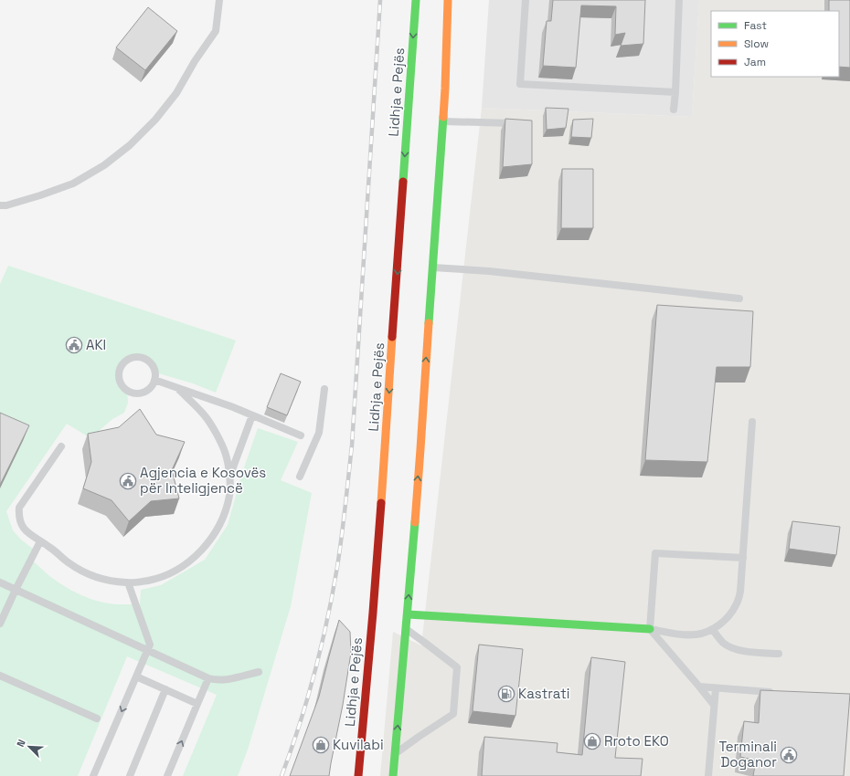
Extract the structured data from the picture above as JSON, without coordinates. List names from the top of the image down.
{
  "streets": {
    "main road": ["Lidhja e Pejës"]
  },
  "places": {
    "public building": ["AKI", "Agjencia e Kosovës për Inteligjencë", "Terminali Doganor"],
    "fuel station": ["Kastrati"],
    "shop": ["Rroto EKO", "Kuvilabi"]
  },
  "legend": ["Fast", "Slow", "Jam"],
  "north": "top left"
}
